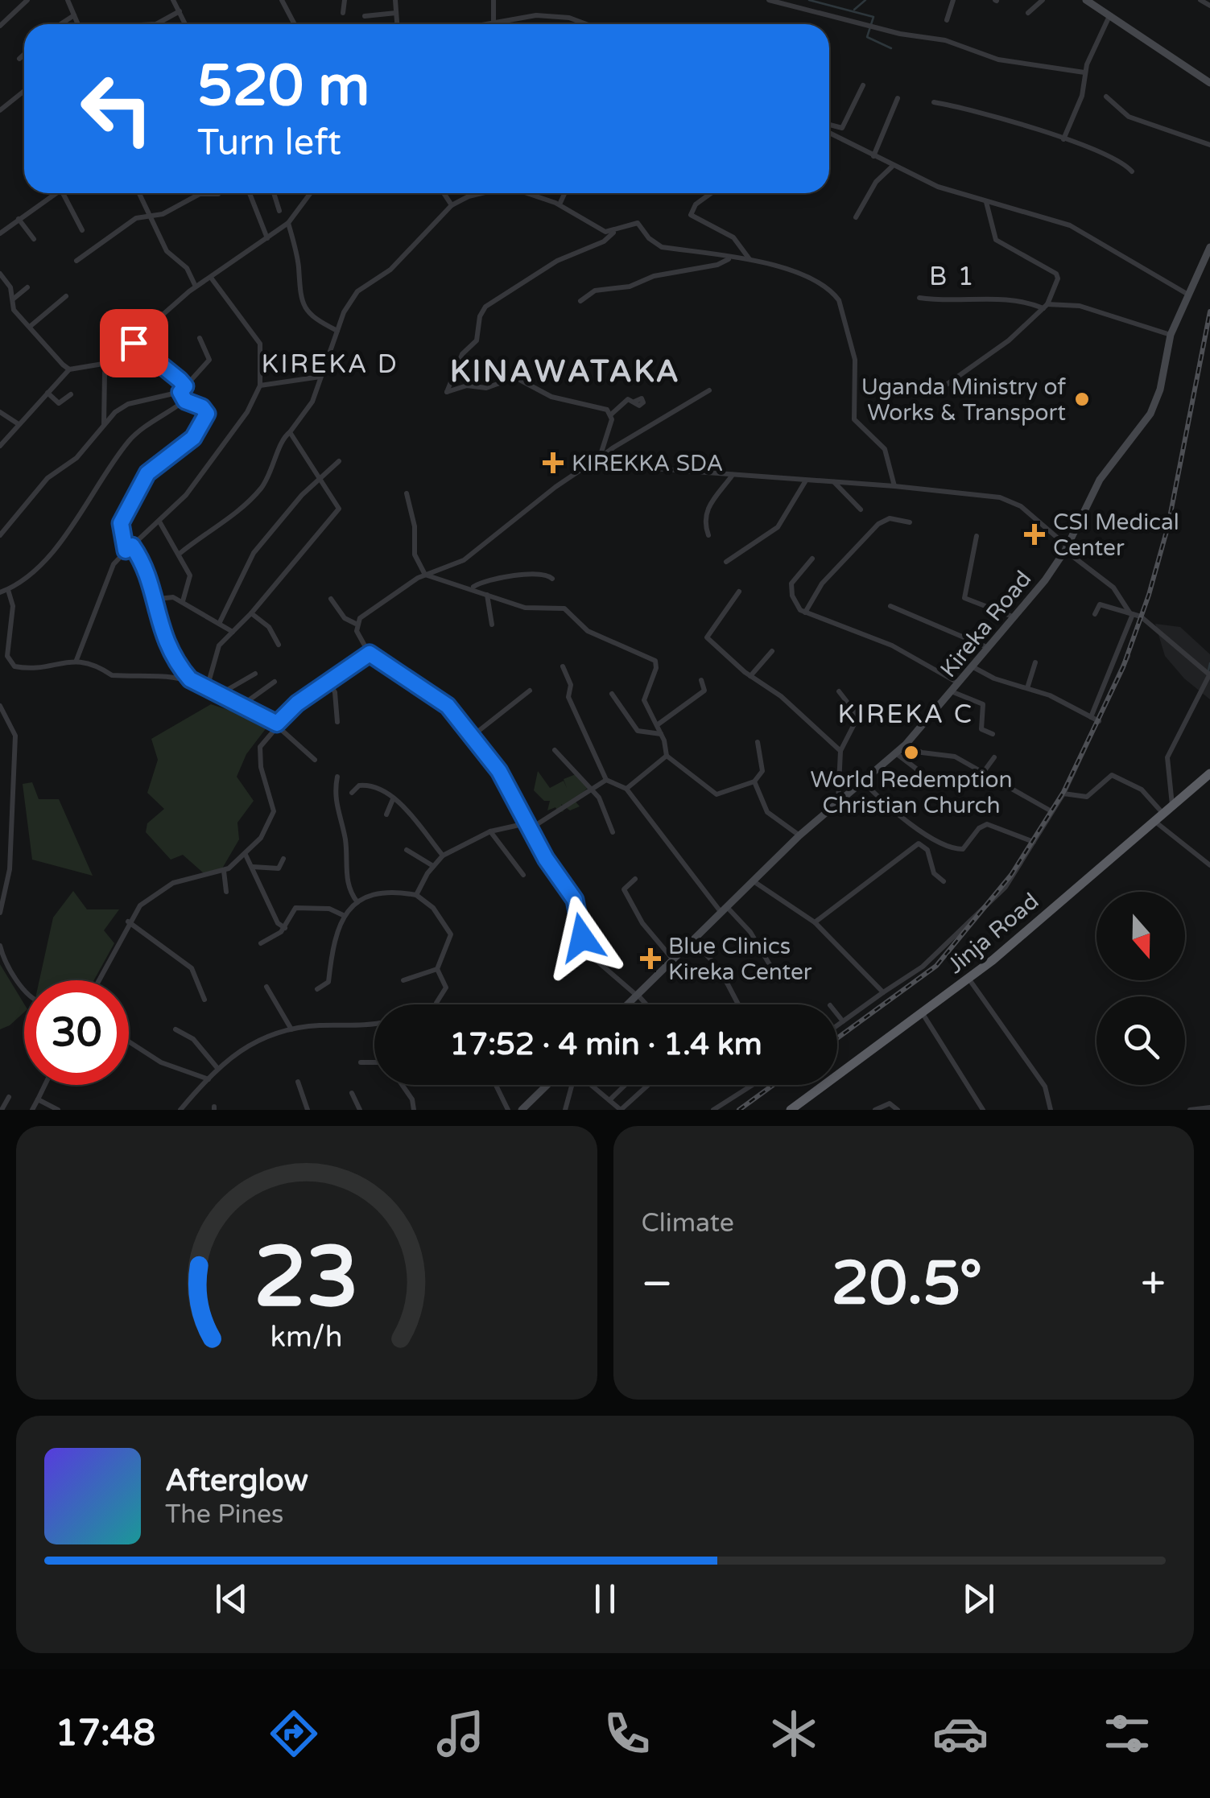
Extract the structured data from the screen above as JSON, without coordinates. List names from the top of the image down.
{
  "streets": {
    "highway": ["Jinja Road"],
    "main road": ["Kireka Road"]
  },
  "districts": [
    "B 1",
    "KIREKA D",
    "KINAWATAKA",
    "KIREKA C"
  ],
  "places": {
    "other": ["Uganda Ministry of Works & Transport", "World Redemption Christian Church"],
    "health": ["KIREKKA SDA", "CSI Medical Center", "Blue Clinics Kireka Center"]
  },
  "north": "bottom",
  "page": {
    "turn": ["520 m", "Turn left"],
    "limit": "30",
    "trip": "17:52 · 4 min · 1.4 km",
    "tile": "Climate",
    "heat": ["−", "20.5°", "+"],
    "song": ["Afterglow", "The Pines"],
    "tabs": "17:48",
    "gauge": ["23", "km/h"]
  }
}
